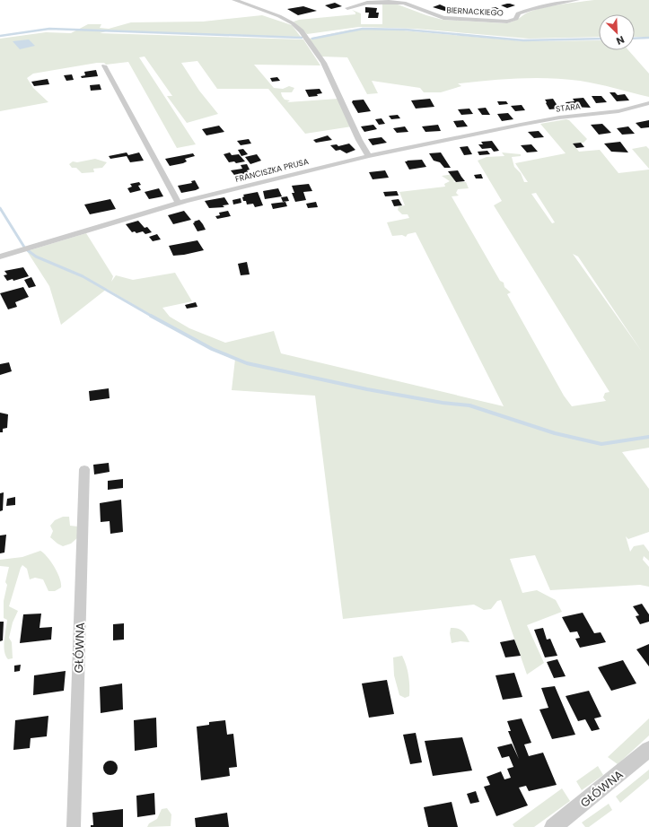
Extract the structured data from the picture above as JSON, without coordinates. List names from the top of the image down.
{
  "streets": {
    "street": [
      "BIERNACKIEGO",
      "STARA",
      "FRANCISZKA PRUSA",
      "GŁÓWNA"
    ]
  },
  "crossings": [
    ["STARA", "FRANCISZKA PRUSA"]
  ],
  "north": "bottom right"
}
